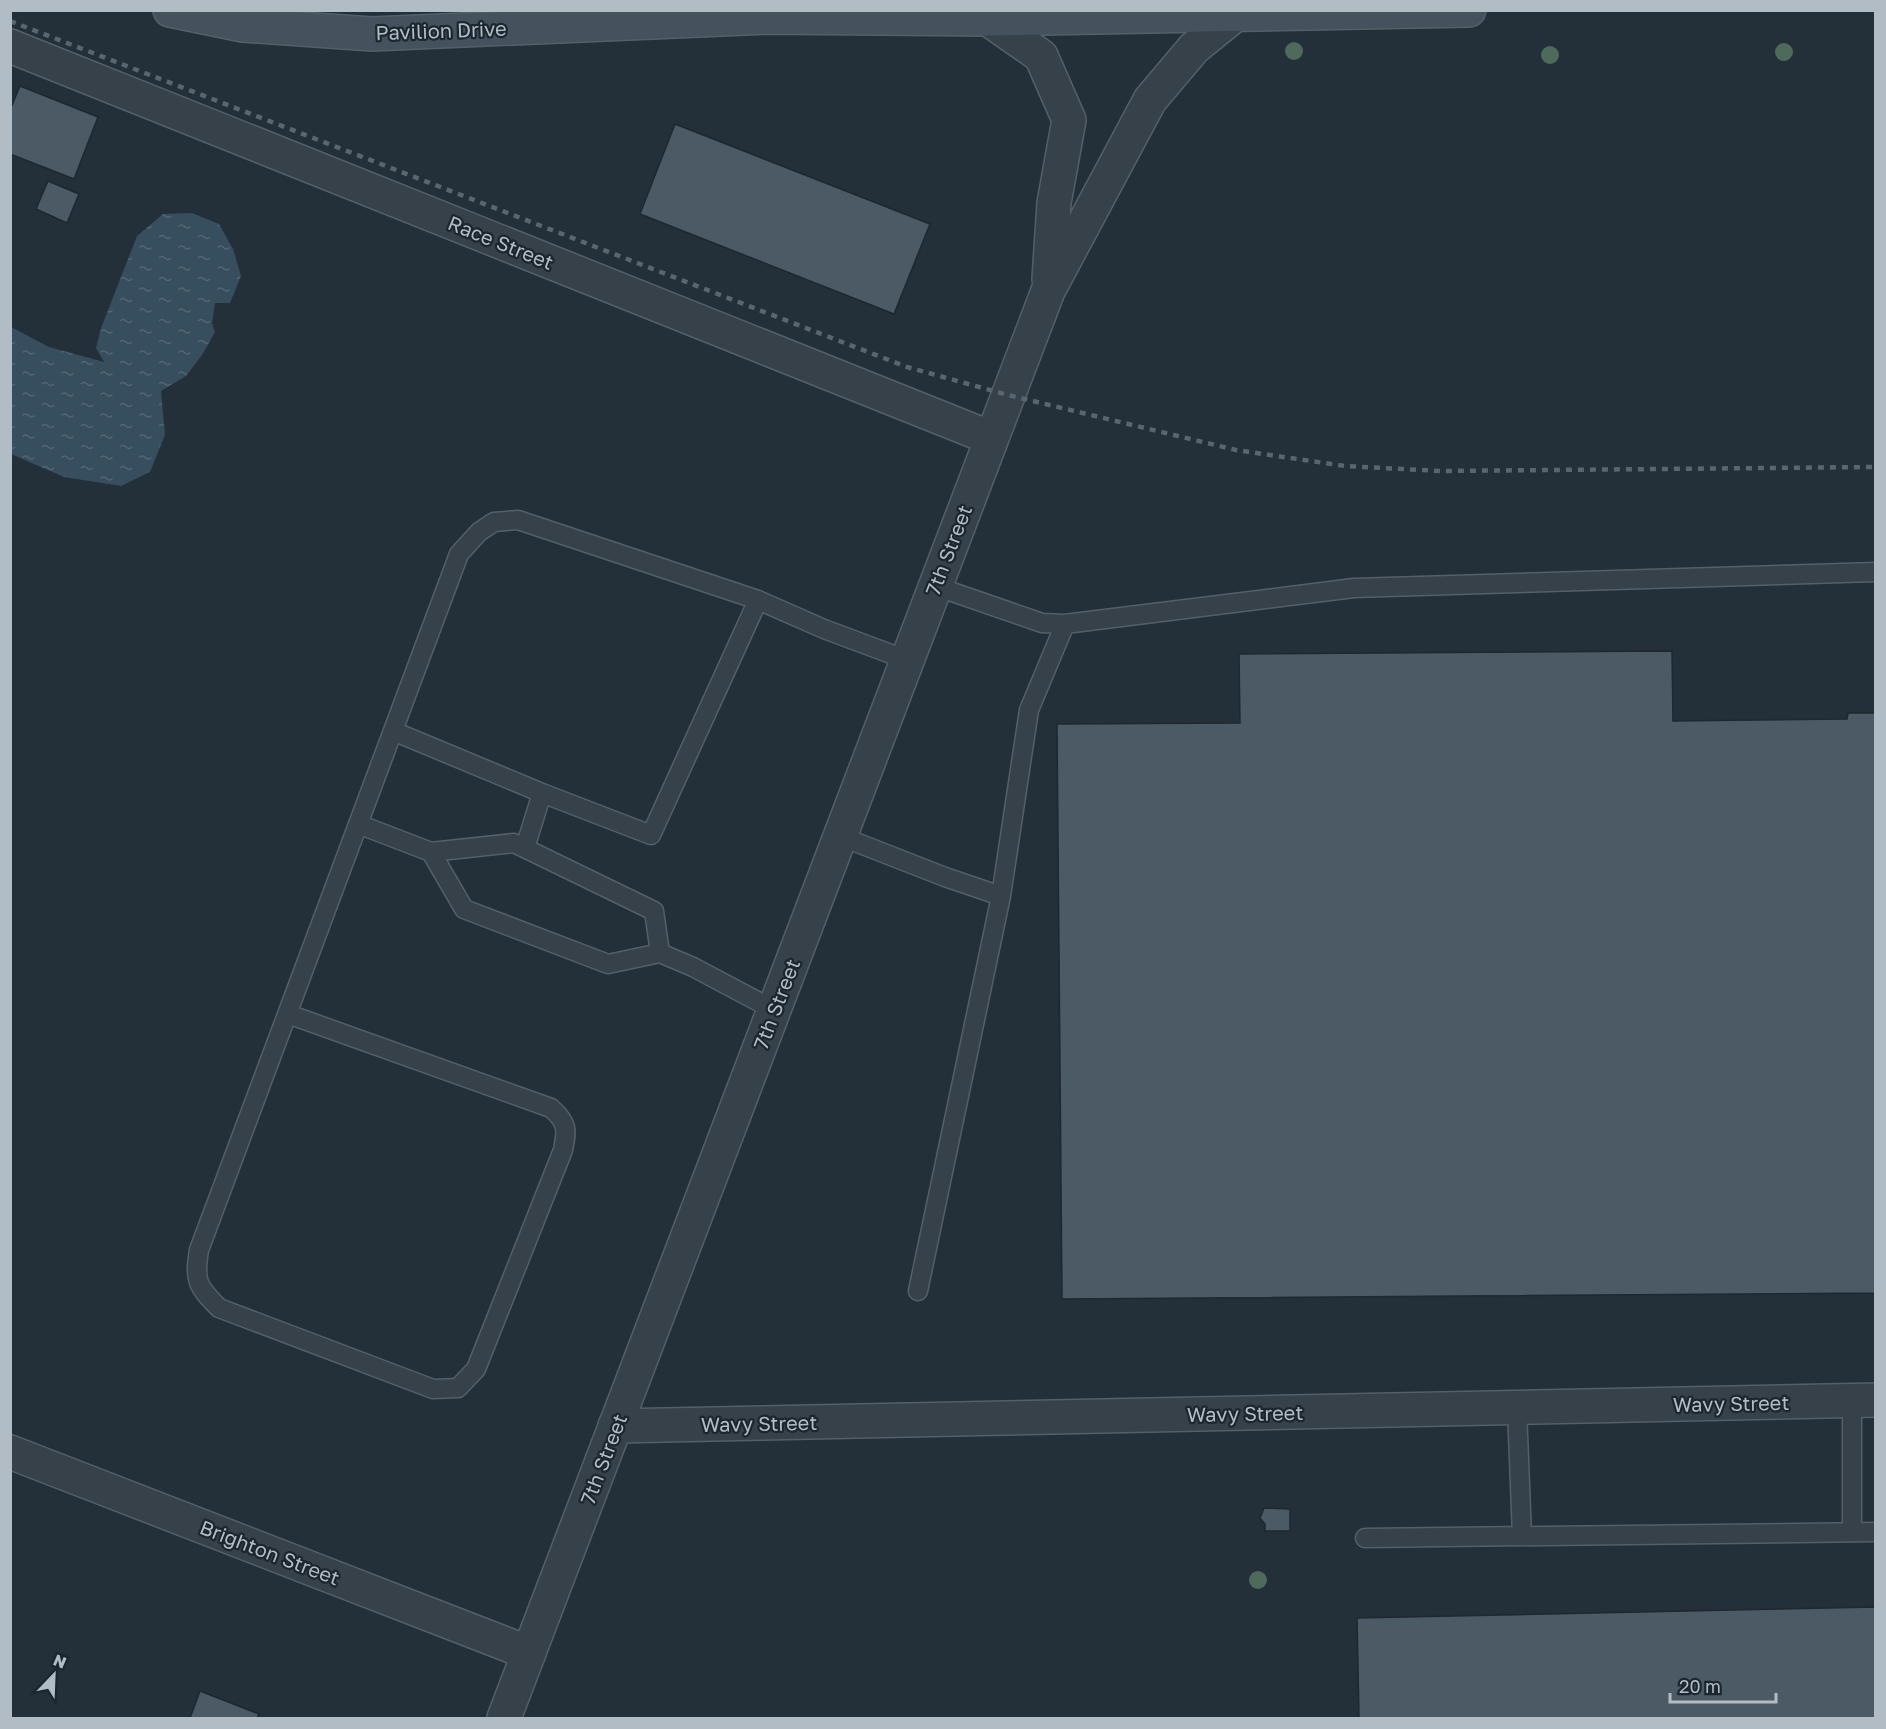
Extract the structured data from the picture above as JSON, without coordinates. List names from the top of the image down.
{
  "streets": {
    "main road": ["Pavilion Drive"],
    "street": [
      "Race Street",
      "7th Street",
      "Wavy Street",
      "Brighton Street"
    ]
  },
  "crossings": [
    ["Pavilion Drive", "7th Street"],
    ["Race Street", "7th Street"],
    ["7th Street", "Wavy Street"],
    ["7th Street", "Brighton Street"]
  ],
  "scale_bar": "20 m",
  "north": "top right"
}
